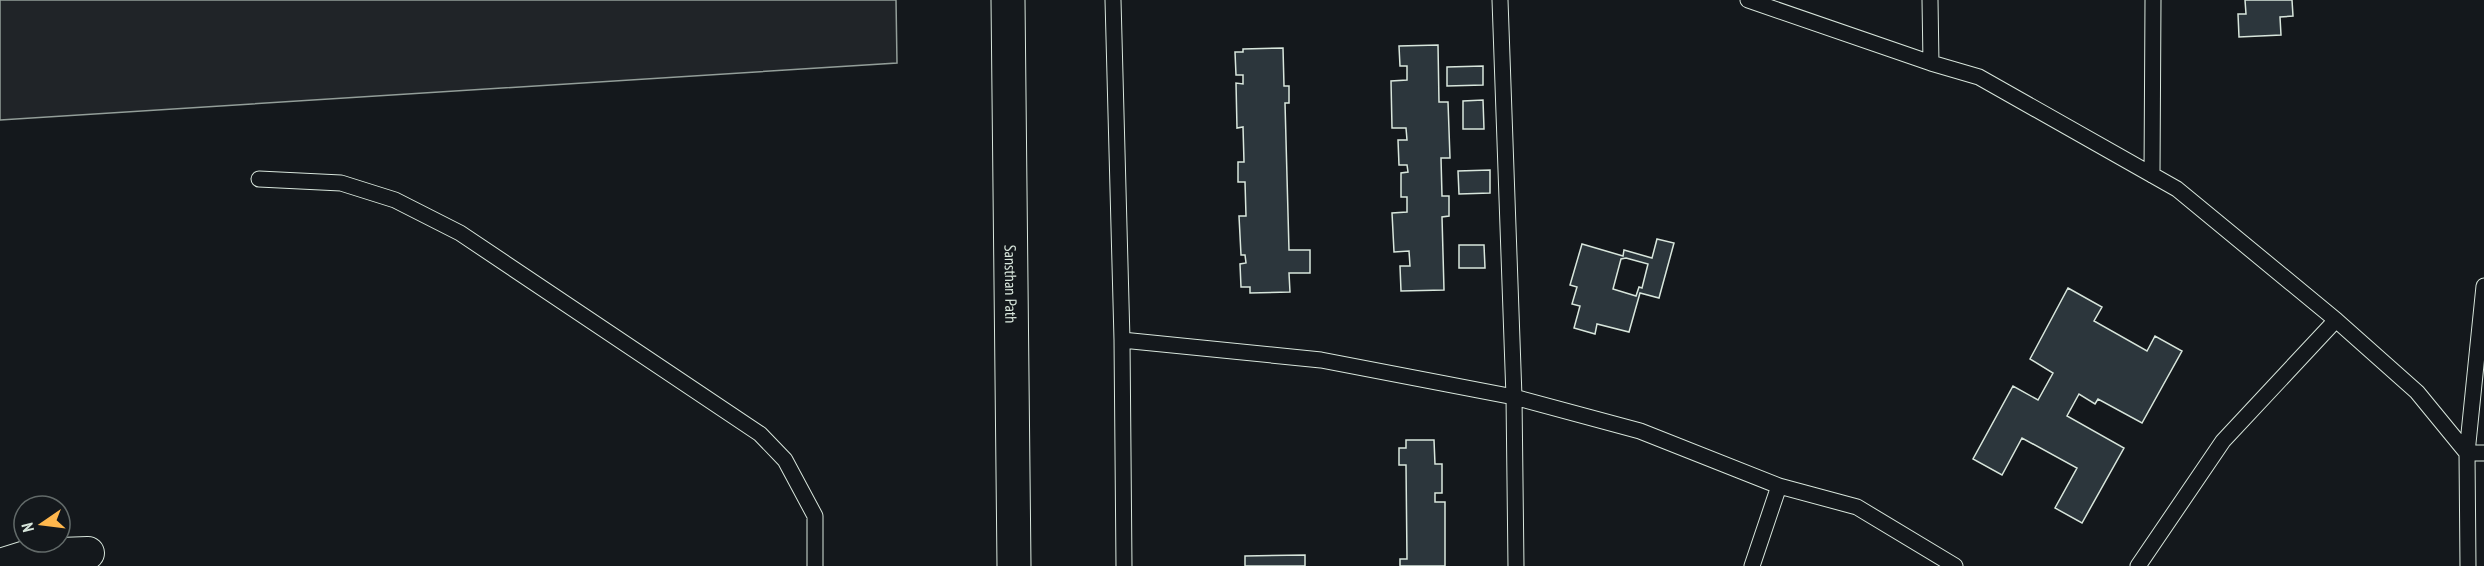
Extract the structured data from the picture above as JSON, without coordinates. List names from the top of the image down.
{
  "streets": {
    "street": ["Sansthan Path"]
  },
  "north": "left"
}
